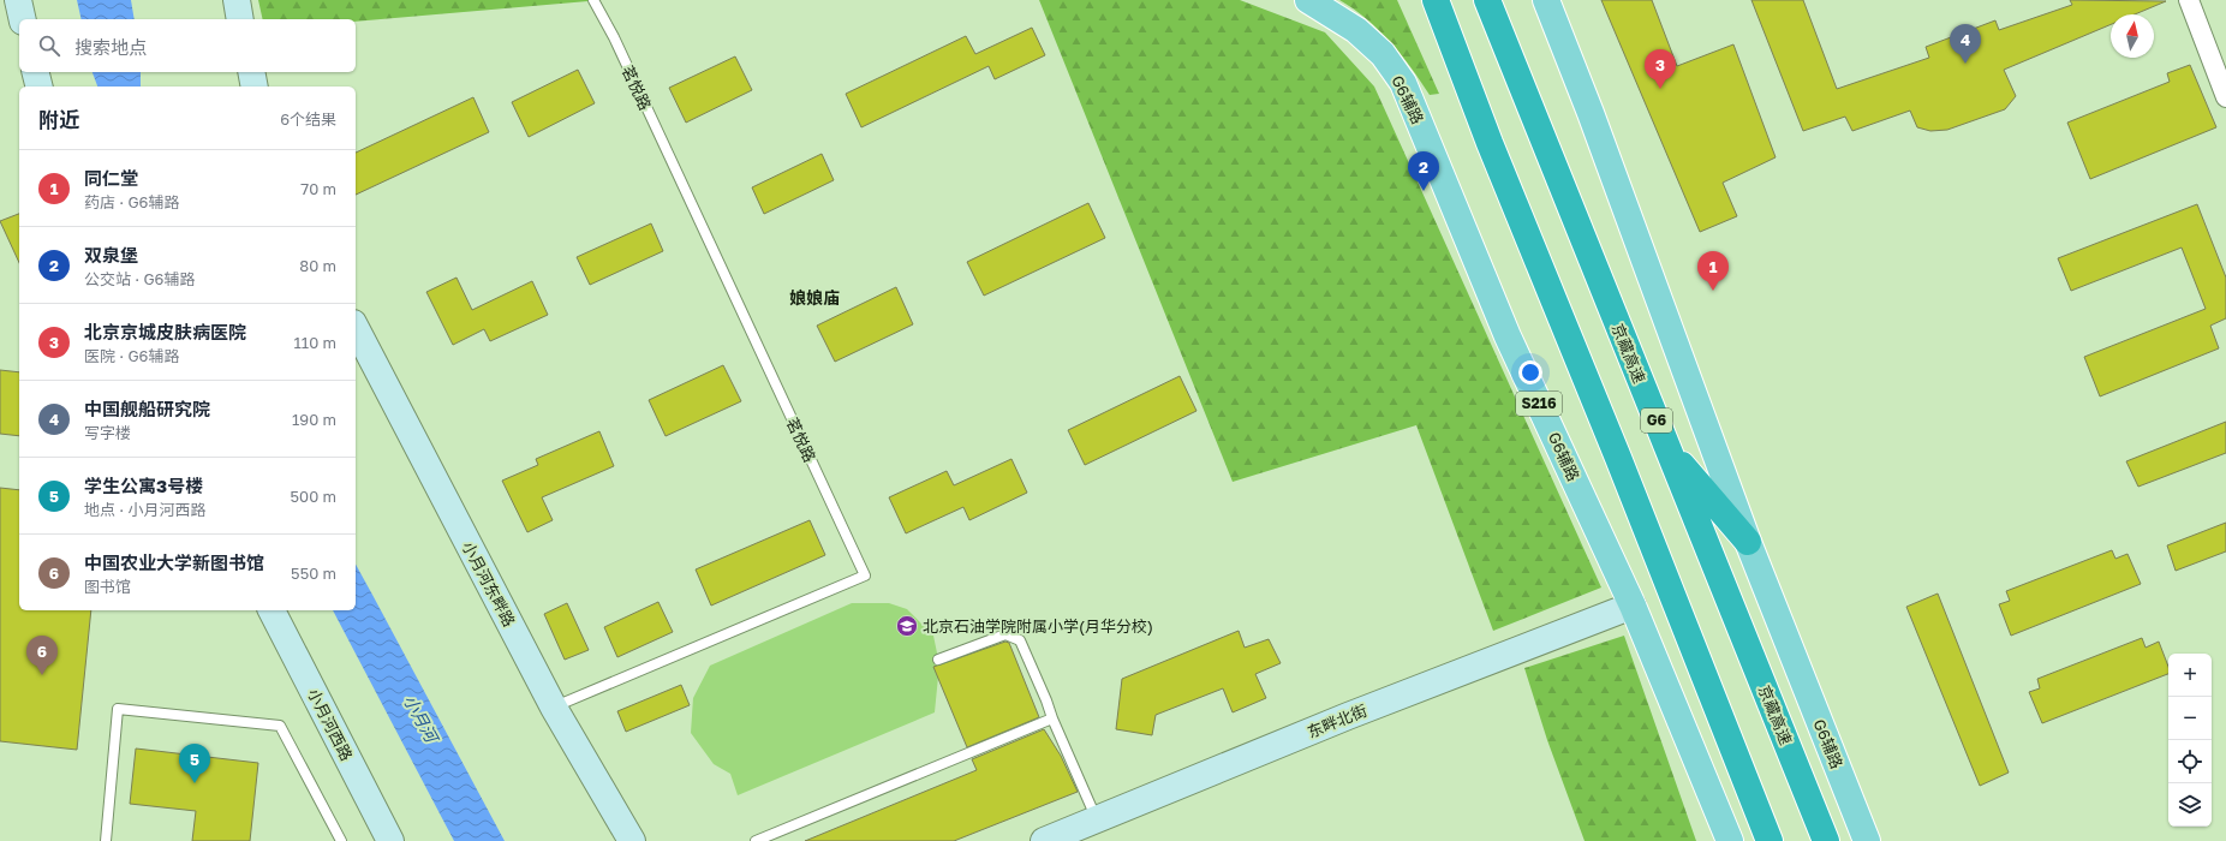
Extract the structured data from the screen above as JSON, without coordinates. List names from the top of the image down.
{
  "streets": {
    "highway": ["京藏高速", "G6"],
    "main road": ["G6辅路", "S216"],
    "street": ["小月河东畔路", "东畔北街", "小月河西路"],
    "lane": ["茗悦路"]
  },
  "crossings": [
    ["茗悦路", "小月河东畔路"],
    ["G6辅路", "东畔北街"]
  ],
  "districts": ["娘娘庙"],
  "water": ["小月河"],
  "places": {
    "school or university": ["北京石油学院附属小学(月华分校)"]
  },
  "north": "top",
  "page": {
    "search": "搜索地点",
    "pins": [
      "4",
      "3",
      "2",
      "1",
      "6",
      "5"
    ],
    "heading": ["附近", "6个结果"],
    "list": [
      {
        "mark": "1",
        "name": "同仁堂",
        "note": "药店 · G6辅路",
        "value": "70 m"
      },
      {
        "mark": "2",
        "name": "双泉堡",
        "note": "公交站 · G6辅路",
        "value": "80 m"
      },
      {
        "mark": "3",
        "name": "北京京城皮肤病医院",
        "note": "医院 · G6辅路",
        "value": "110 m"
      },
      {
        "mark": "4",
        "name": "中国舰船研究院",
        "note": "写字楼",
        "value": "190 m"
      },
      {
        "mark": "5",
        "name": "学生公寓3号楼",
        "note": "地点 · 小月河西路",
        "value": "500 m"
      },
      {
        "mark": "6",
        "name": "中国农业大学新图书馆",
        "note": "图书馆",
        "value": "550 m"
      }
    ],
    "map_buttons": ["+", "−"]
  }
}
